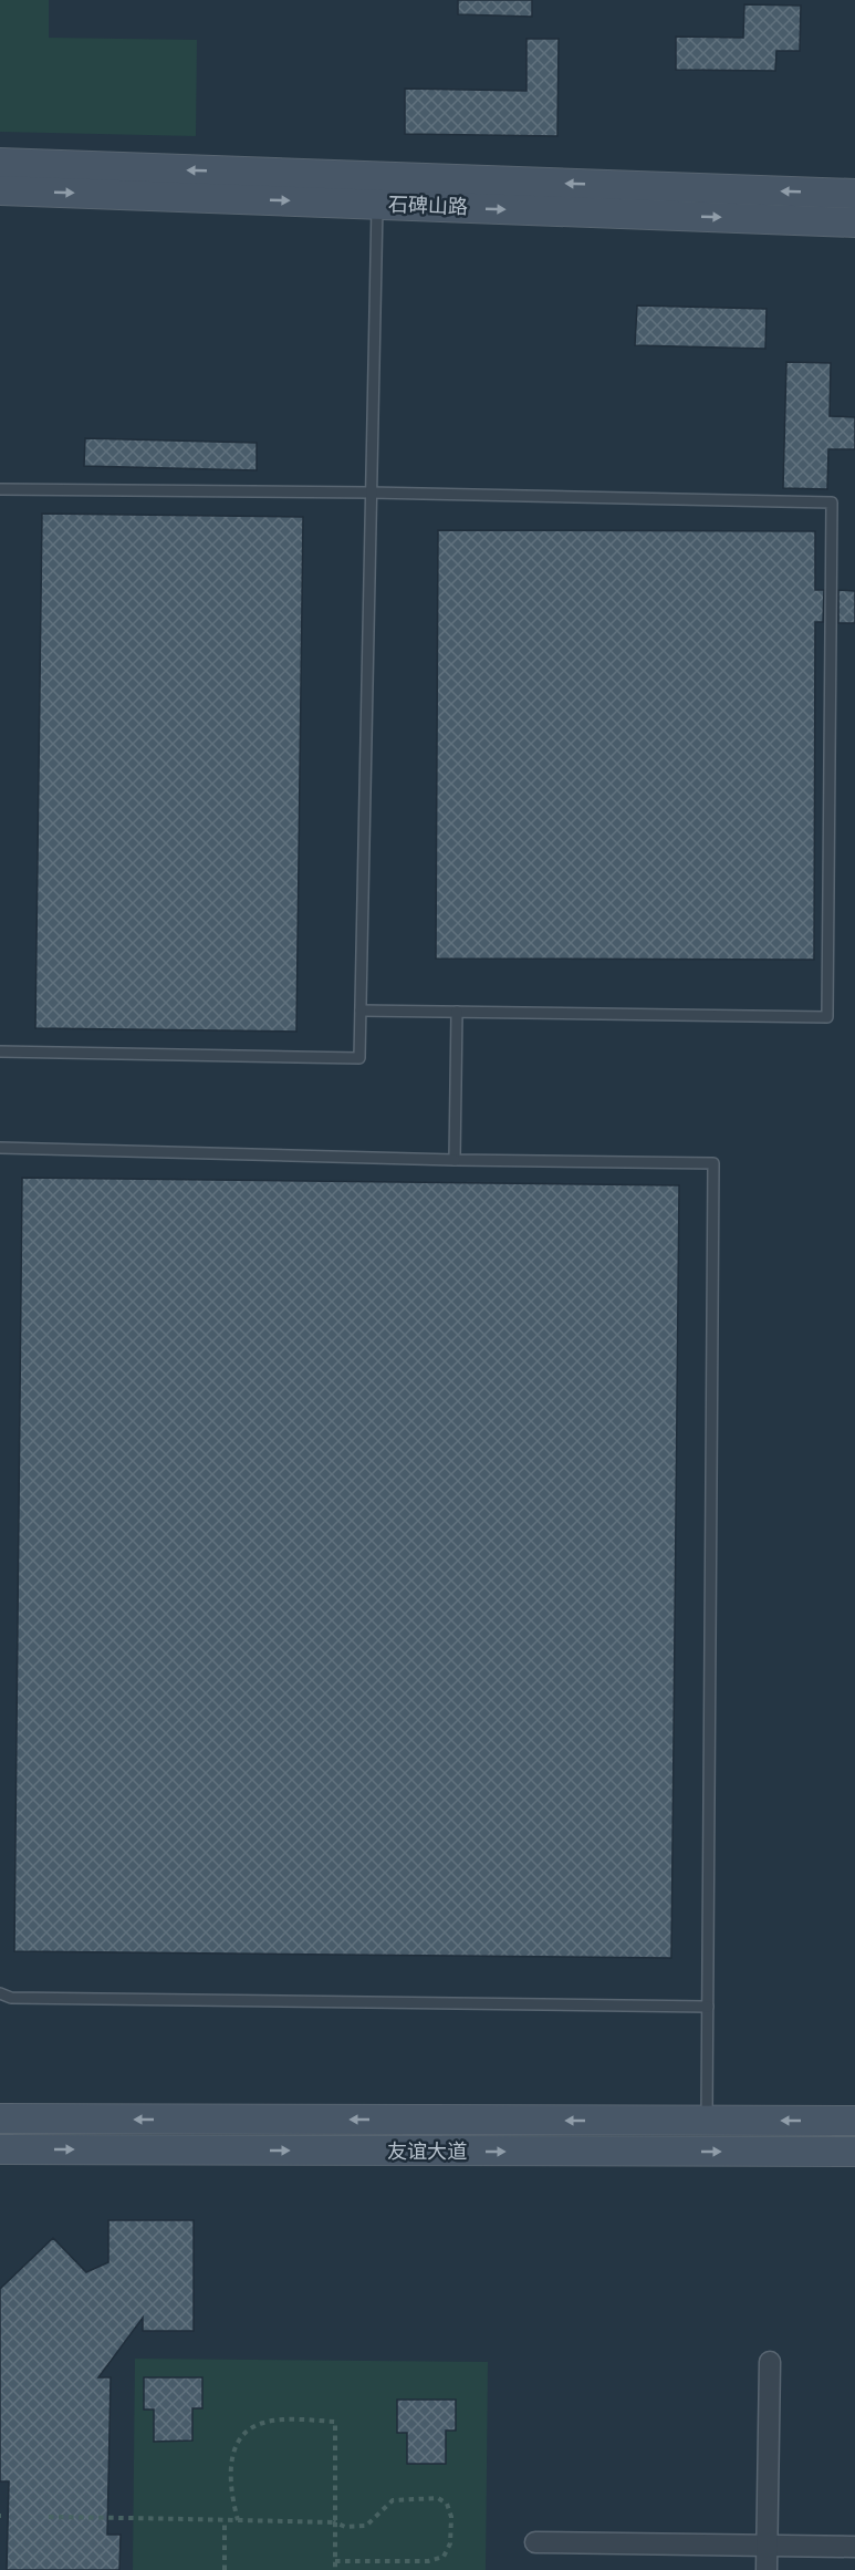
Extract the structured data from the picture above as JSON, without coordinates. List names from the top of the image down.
{
  "streets": {
    "street": ["石碑山路", "友谊大道"]
  }
}
